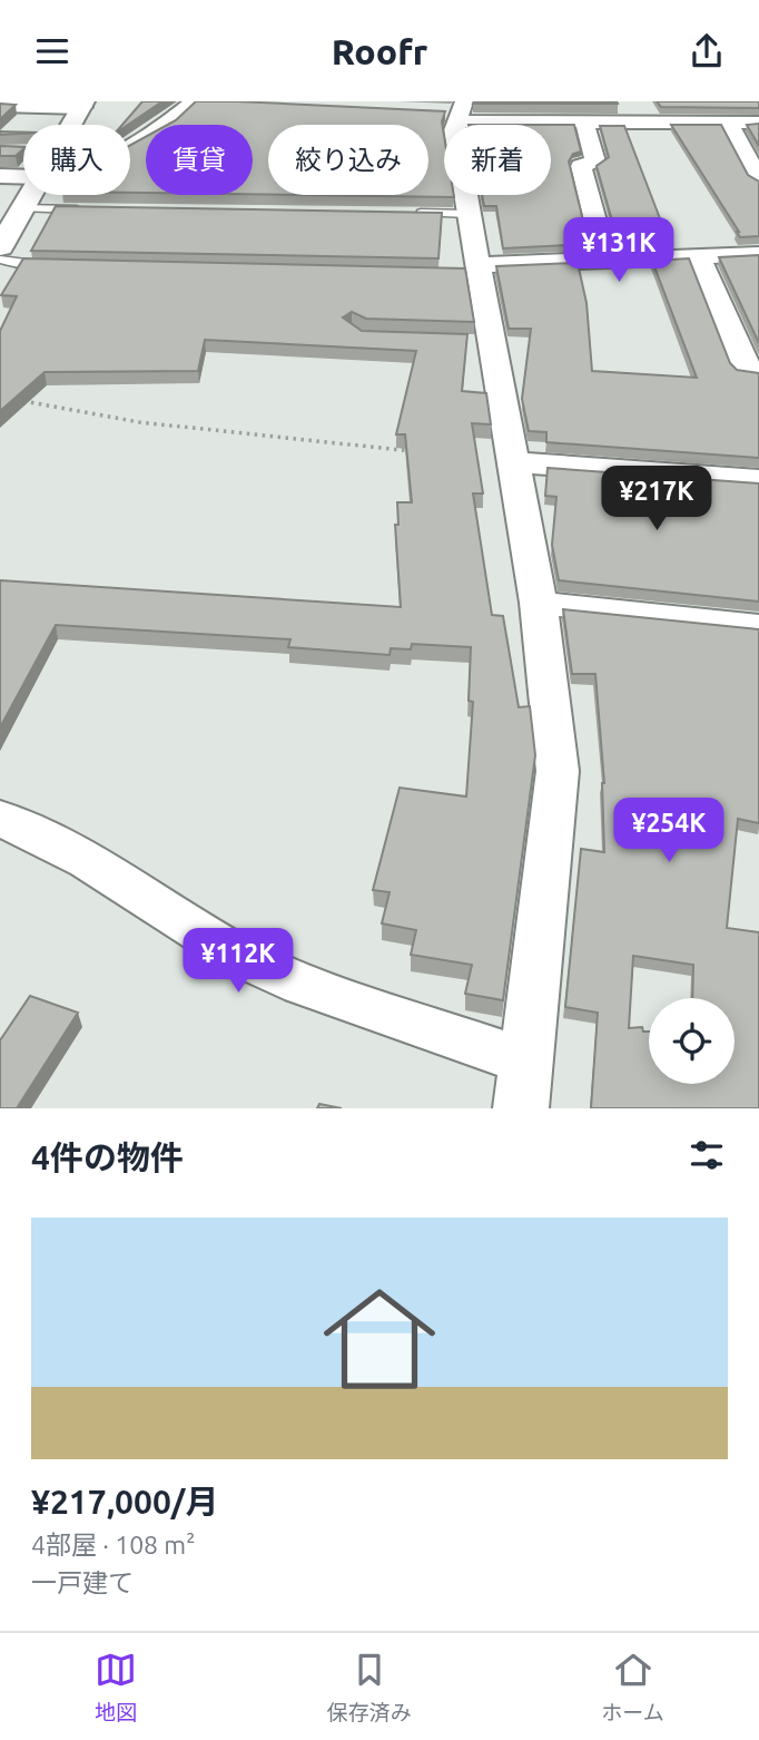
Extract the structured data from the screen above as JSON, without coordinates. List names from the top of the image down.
{
  "page": {
    "header": "Roofr",
    "chip": [
      "購入",
      "賃貸",
      "絞り込み",
      "新着"
    ],
    "price": [
      "¥131K",
      "¥217K",
      "¥254K",
      "¥112K"
    ],
    "heading": "4件の物件",
    "list": [
      {
        "name": "¥217,000/月",
        "note": "4部屋 · 108 m² · 一戸建て"
      }
    ],
    "tabs": ["地図", "保存済み", "ホーム"]
  }
}
